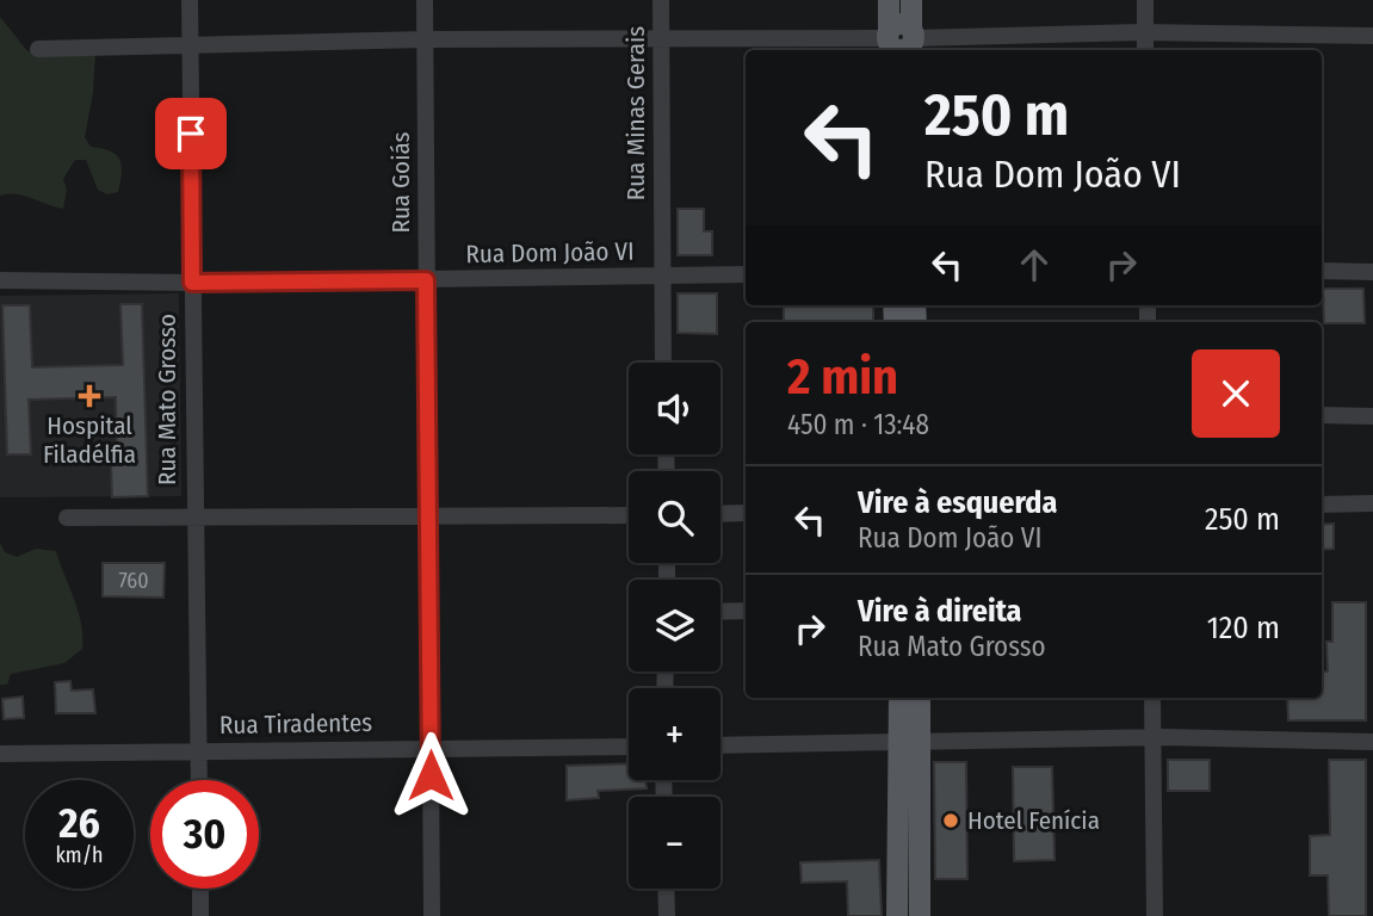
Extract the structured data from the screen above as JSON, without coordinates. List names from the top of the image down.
{
  "streets": {
    "street": [
      "Rua Minas Gerais",
      "Rua Goiás",
      "Rua Dom João VI",
      "Rua Mato Grosso",
      "Rua Tiradentes"
    ]
  },
  "crossings": [
    ["Rua Minas Gerais", "Rua Dom João VI"],
    ["Rua Goiás", "Rua Dom João VI"],
    ["Rua Goiás", "Rua Tiradentes"],
    ["Rua Dom João VI", "Rua Mato Grosso"],
    ["Rua Mato Grosso", "Rua Tiradentes"]
  ],
  "places": {
    "health": ["Hospital Filadélfia"],
    "other": ["Hotel Fenícia"]
  },
  "house_numbers": ["760"],
  "page": {
    "turn": ["250 m", "Rua Dom João VI"],
    "heading": ["2 min", "450 m · 13:48"],
    "map_buttons": ["+", "−"],
    "list": [
      {
        "name": "Vire à esquerda",
        "note": "Rua Dom João VI",
        "value": "250 m"
      },
      {
        "name": "Vire à direita",
        "note": "Rua Mato Grosso",
        "value": "120 m"
      }
    ],
    "speed": "26 km/h",
    "limit": "30"
  }
}
